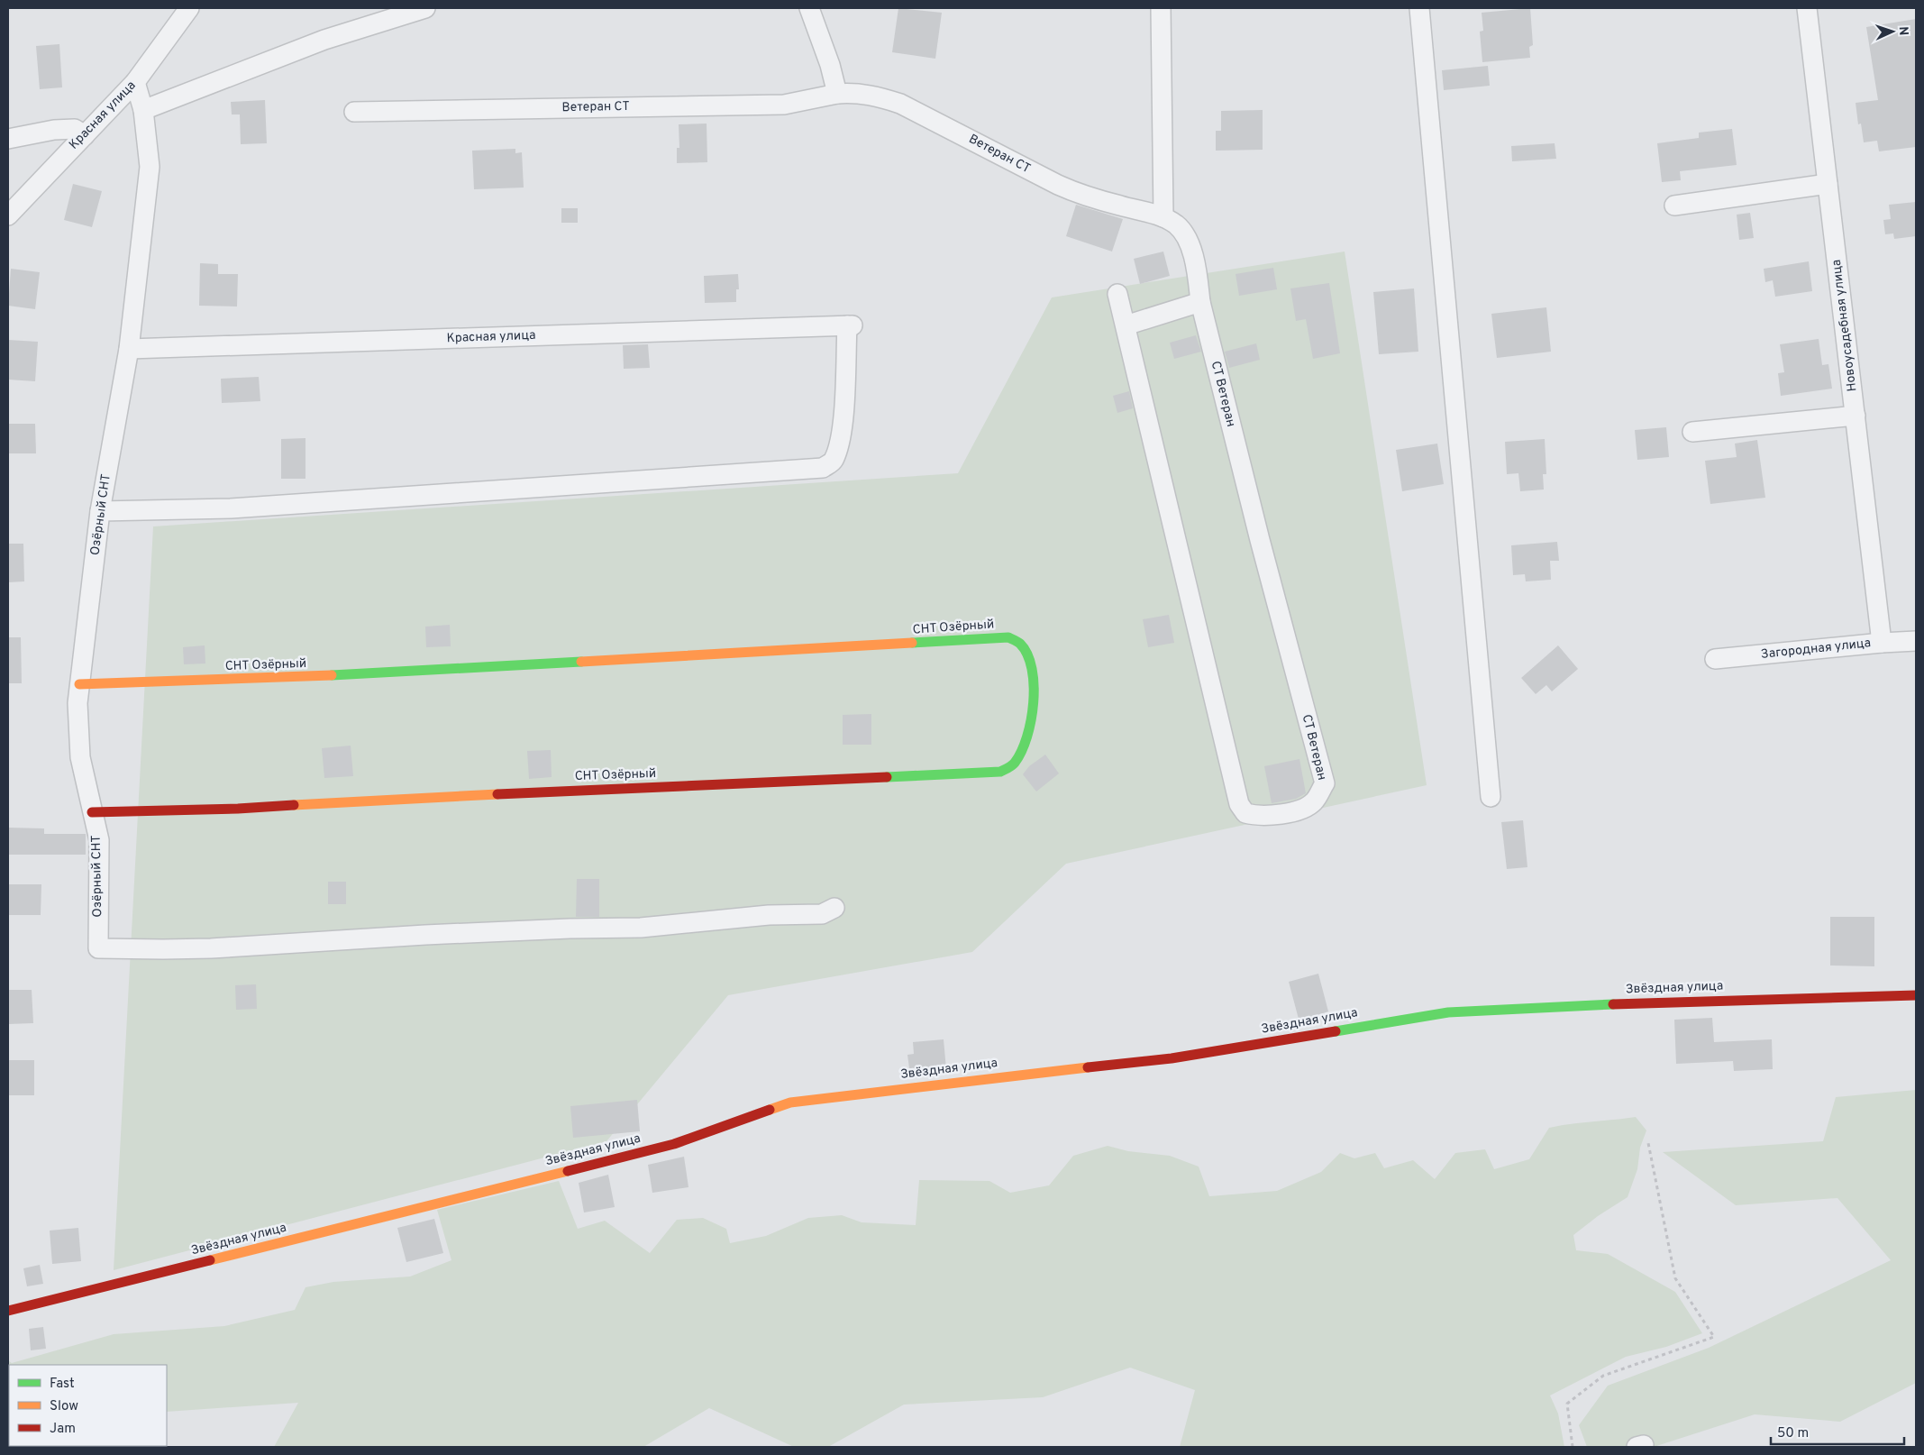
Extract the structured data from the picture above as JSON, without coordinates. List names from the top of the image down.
{
  "streets": {
    "street": [
      "Ветеран СТ",
      "Красная улица",
      "Новоусадебная улица",
      "СТ Ветеран",
      "Озёрный СНТ",
      "СНТ Озёрный",
      "Загородная улица",
      "Звёздная улица"
    ]
  },
  "crossings": [
    ["Ветеран СТ", "СТ Ветеран"],
    ["Красная улица", "Озёрный СНТ"],
    ["Новоусадебная улица", "Загородная улица"],
    ["Озёрный СНТ", "СНТ Озёрный"]
  ],
  "legend": ["Fast", "Slow", "Jam"],
  "scale_bar": "50 m",
  "north": "right"
}
